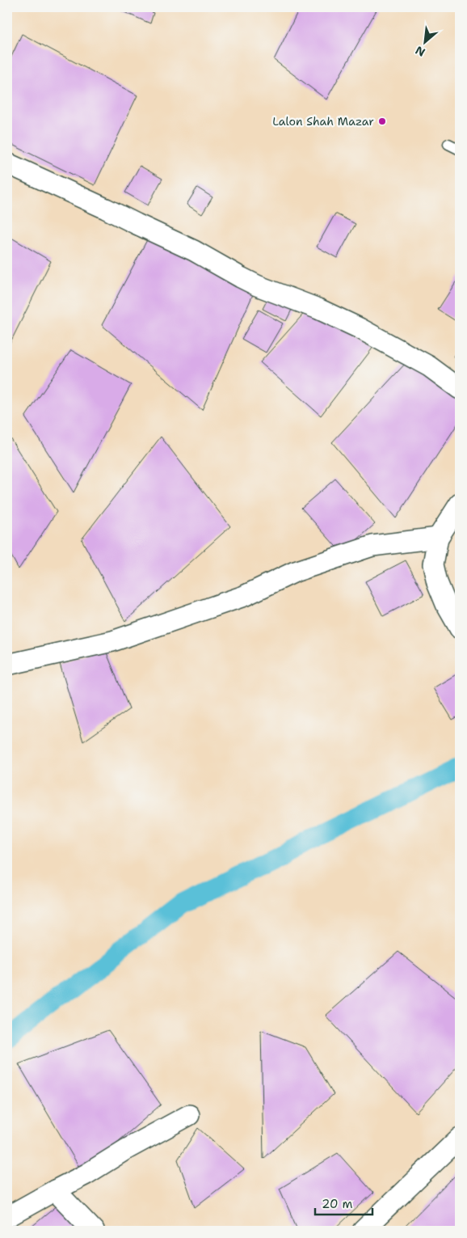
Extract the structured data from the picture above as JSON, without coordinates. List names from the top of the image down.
{
  "places": ["Lalon Shah Mazar"],
  "scale_bar": "20 m",
  "north": "bottom left"
}
